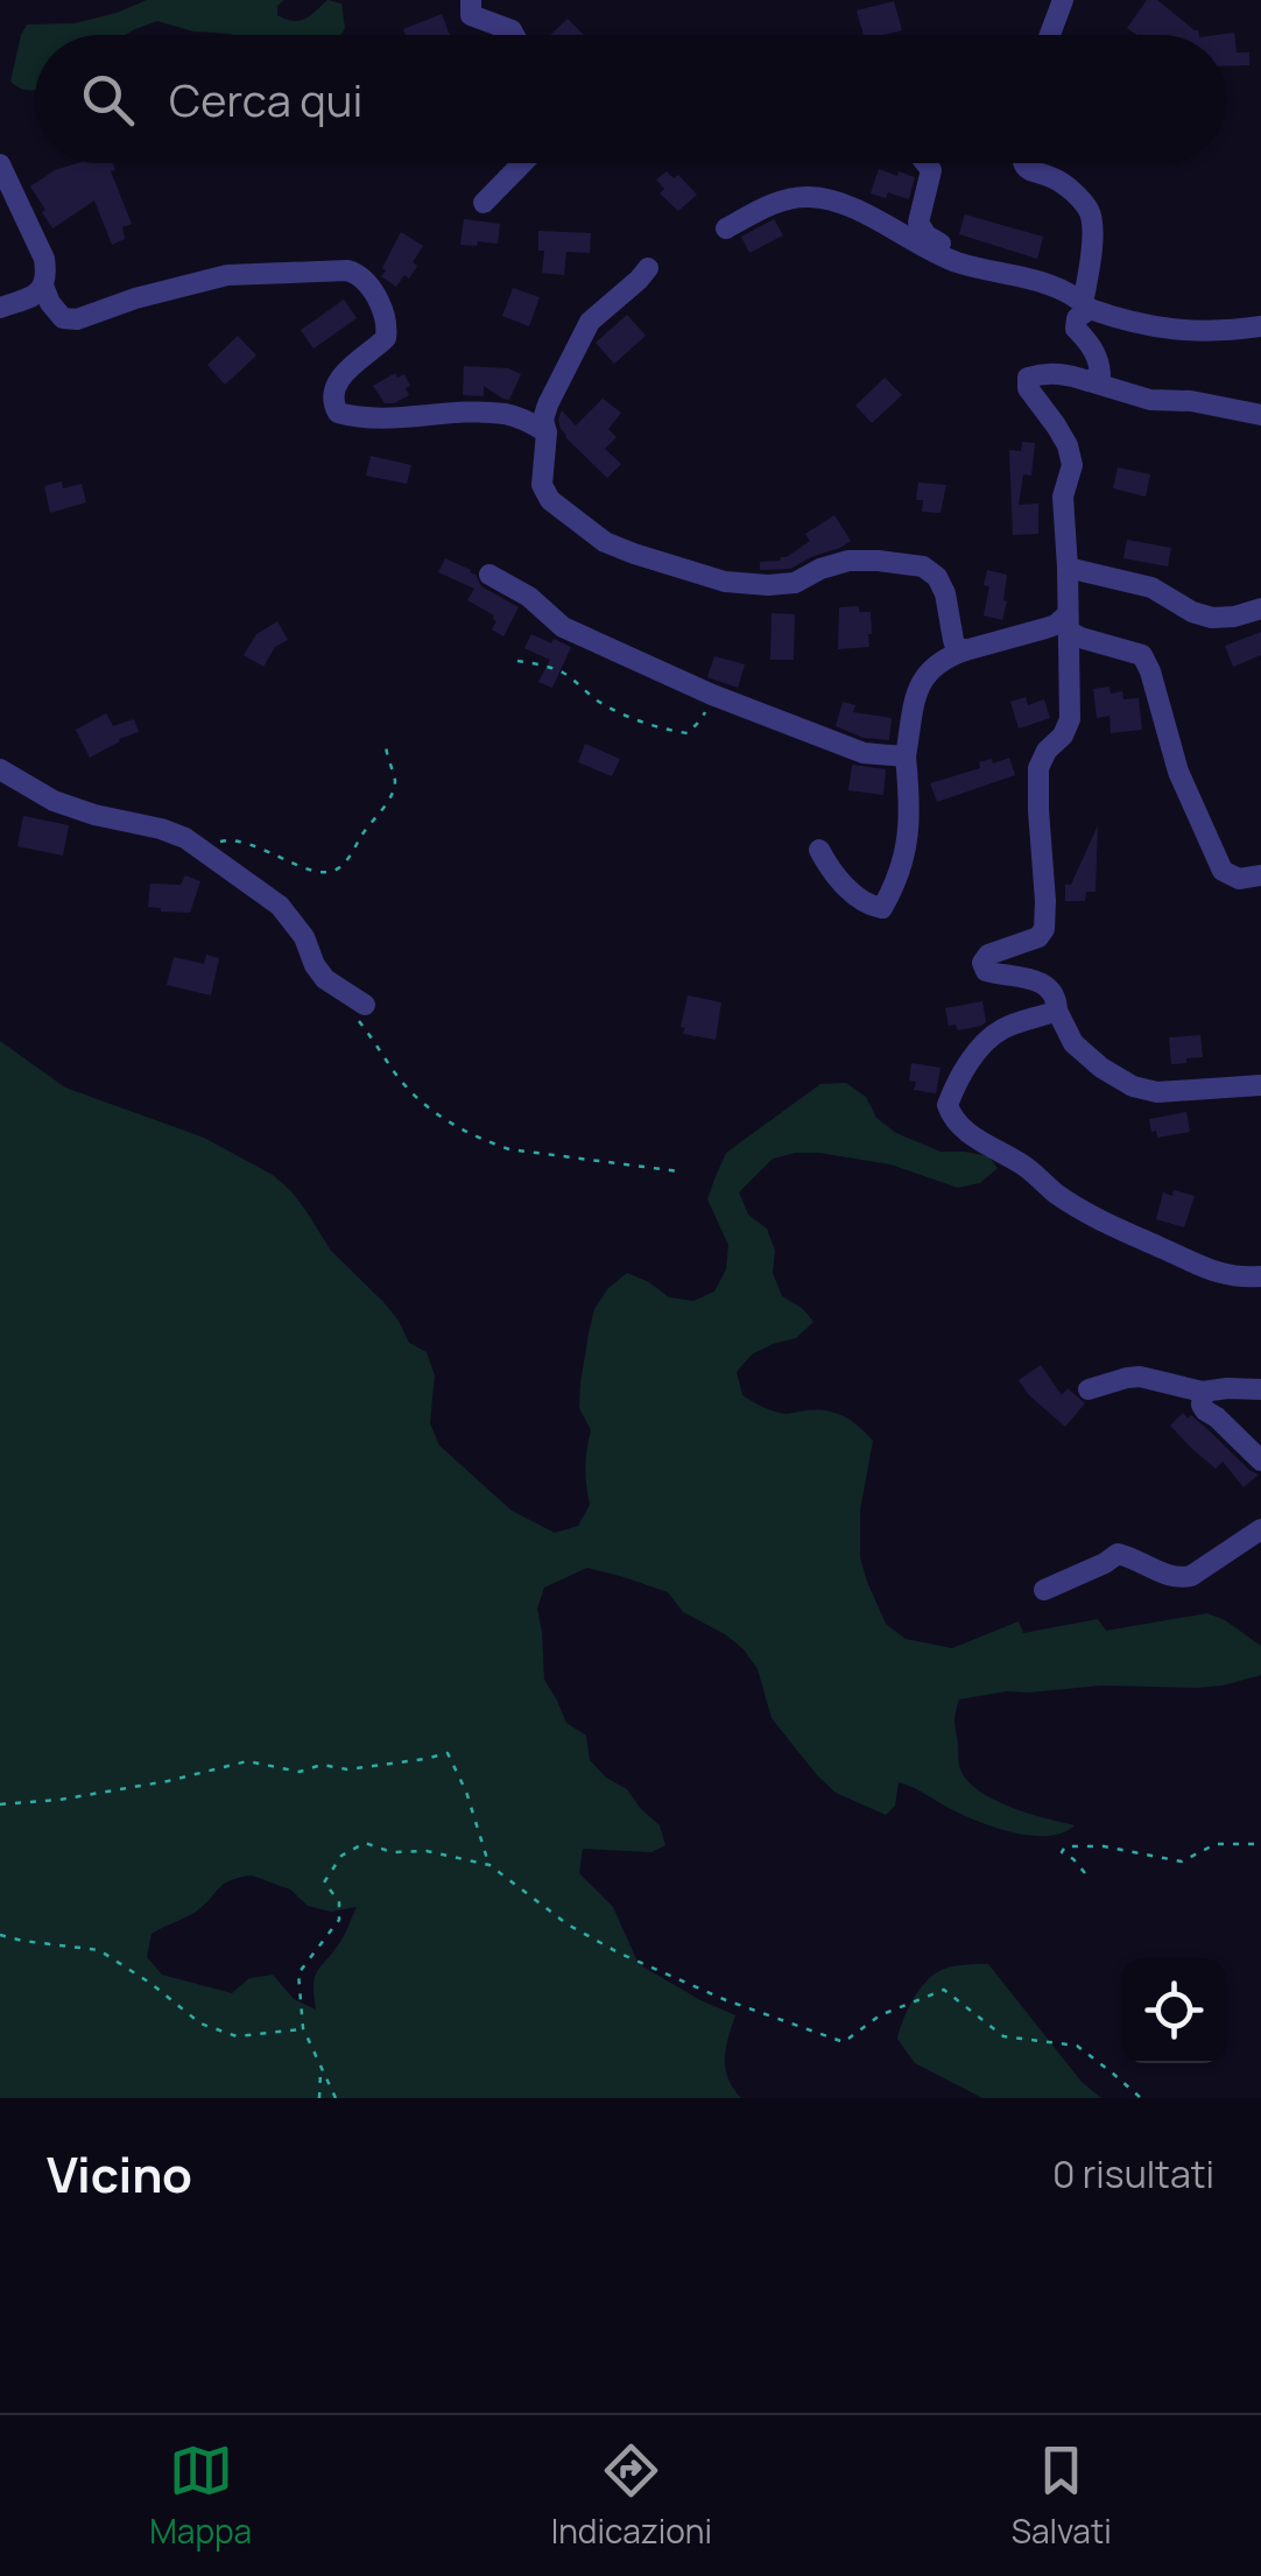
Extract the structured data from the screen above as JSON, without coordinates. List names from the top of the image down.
{
  "page": {
    "search": "Cerca qui",
    "heading": ["Vicino", "0 risultati"],
    "nav": ["Mappa", "Indicazioni", "Salvati"]
  }
}
